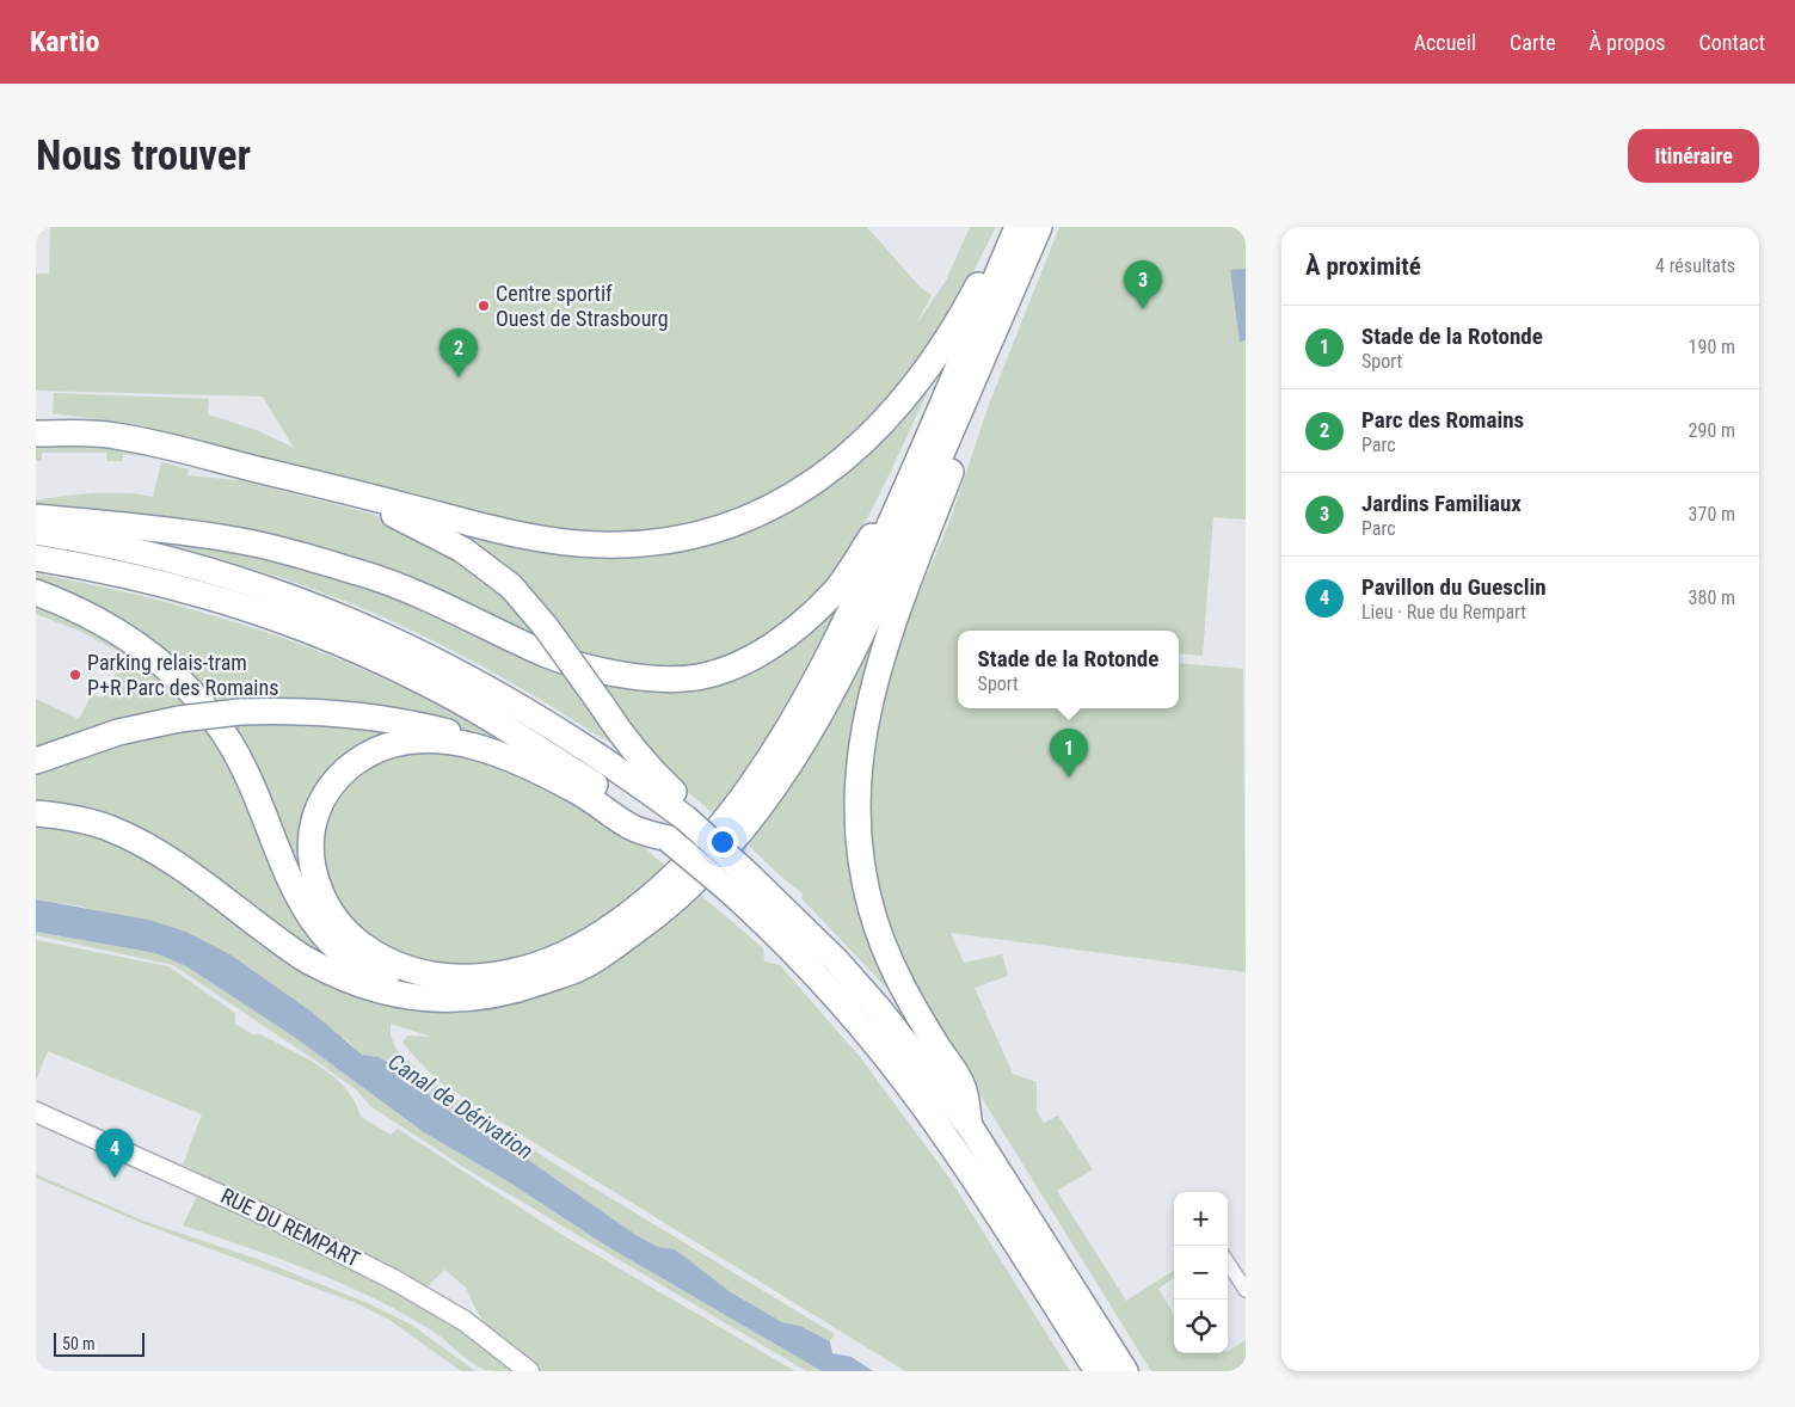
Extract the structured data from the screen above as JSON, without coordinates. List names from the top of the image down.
{
  "streets": {
    "street": ["RUE DU REMPART"]
  },
  "water": ["Canal de Dérivation"],
  "places": ["Centre sportif Ouest de Strasbourg", "Parking relais-tram P+R Parc des Romains"],
  "scale_bar": "50 m",
  "page": {
    "header": "Kartio",
    "nav": [
      "Accueil",
      "Carte",
      "À propos",
      "Contact"
    ],
    "buttons": "Itinéraire",
    "title": "Nous trouver",
    "heading": ["À proximité", "4 résultats"],
    "pins": [
      "3",
      "2",
      "1",
      "4"
    ],
    "list": [
      {
        "mark": "1",
        "name": "Stade de la Rotonde",
        "note": "Sport",
        "value": "190 m"
      },
      {
        "mark": "2",
        "name": "Parc des Romains",
        "note": "Parc",
        "value": "290 m"
      },
      {
        "mark": "3",
        "name": "Jardins Familiaux",
        "note": "Parc",
        "value": "370 m"
      },
      {
        "mark": "4",
        "name": "Pavillon du Guesclin",
        "note": "Lieu · Rue du Rempart",
        "value": "380 m"
      }
    ],
    "popup": ["Stade de la Rotonde", "Sport"],
    "map_buttons": ["+", "−"],
    "scale": "50 m"
  }
}
